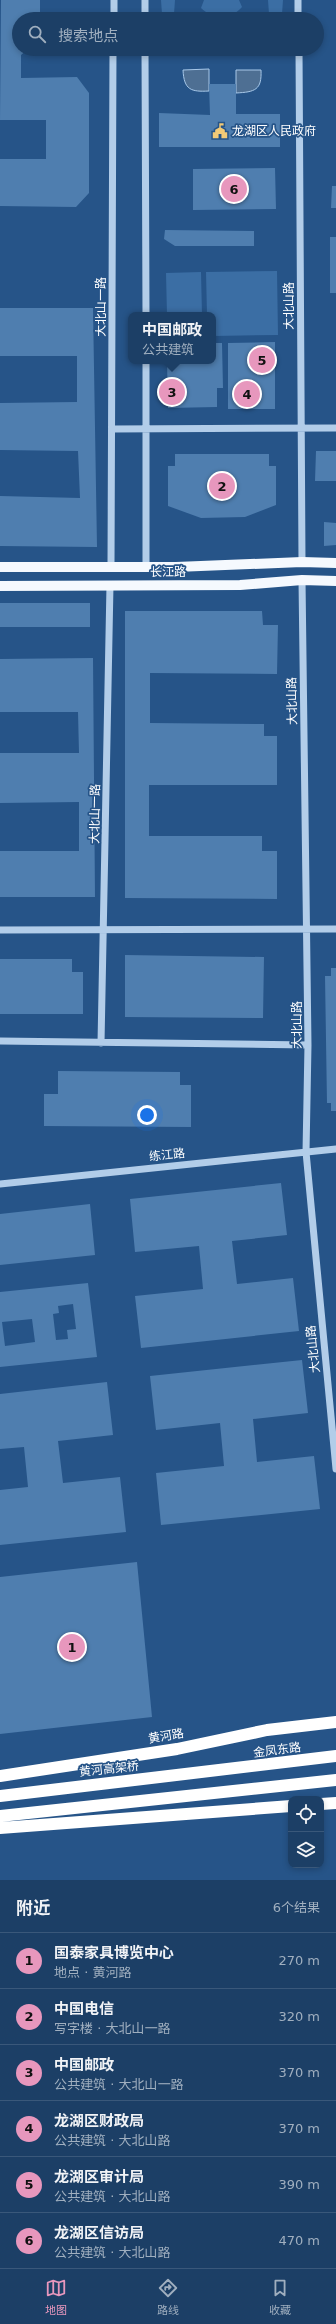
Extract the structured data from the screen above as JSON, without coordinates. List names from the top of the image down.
{
  "streets": {
    "highway": ["黄河路", "金凤东路", "黄河高架桥"],
    "main road": ["长江路"],
    "street": ["大北山路", "大北山一路", "练江路"]
  },
  "crossings": [
    ["大北山路", "长江路"],
    ["大北山路", "练江路"],
    ["大北山一路", "长江路"],
    ["金凤东路", "黄河高架桥"]
  ],
  "places": {
    "public building": ["龙湖区人民政府"]
  },
  "page": {
    "search": "搜索地点",
    "pins": [
      "6",
      "5",
      "3",
      "4",
      "2",
      "1"
    ],
    "popup": ["中国邮政", "公共建筑"],
    "heading": ["附近", "6个结果"],
    "list": [
      {
        "mark": "1",
        "name": "国泰家具博览中心",
        "note": "地点 · 黄河路",
        "value": "270 m"
      },
      {
        "mark": "2",
        "name": "中国电信",
        "note": "写字楼 · 大北山一路",
        "value": "320 m"
      },
      {
        "mark": "3",
        "name": "中国邮政",
        "note": "公共建筑 · 大北山一路",
        "value": "370 m"
      },
      {
        "mark": "4",
        "name": "龙湖区财政局",
        "note": "公共建筑 · 大北山路",
        "value": "370 m"
      },
      {
        "mark": "5",
        "name": "龙湖区审计局",
        "note": "公共建筑 · 大北山路",
        "value": "390 m"
      },
      {
        "mark": "6",
        "name": "龙湖区信访局",
        "note": "公共建筑 · 大北山路",
        "value": "470 m"
      }
    ],
    "nav": ["地图", "路线", "收藏"]
  }
}
